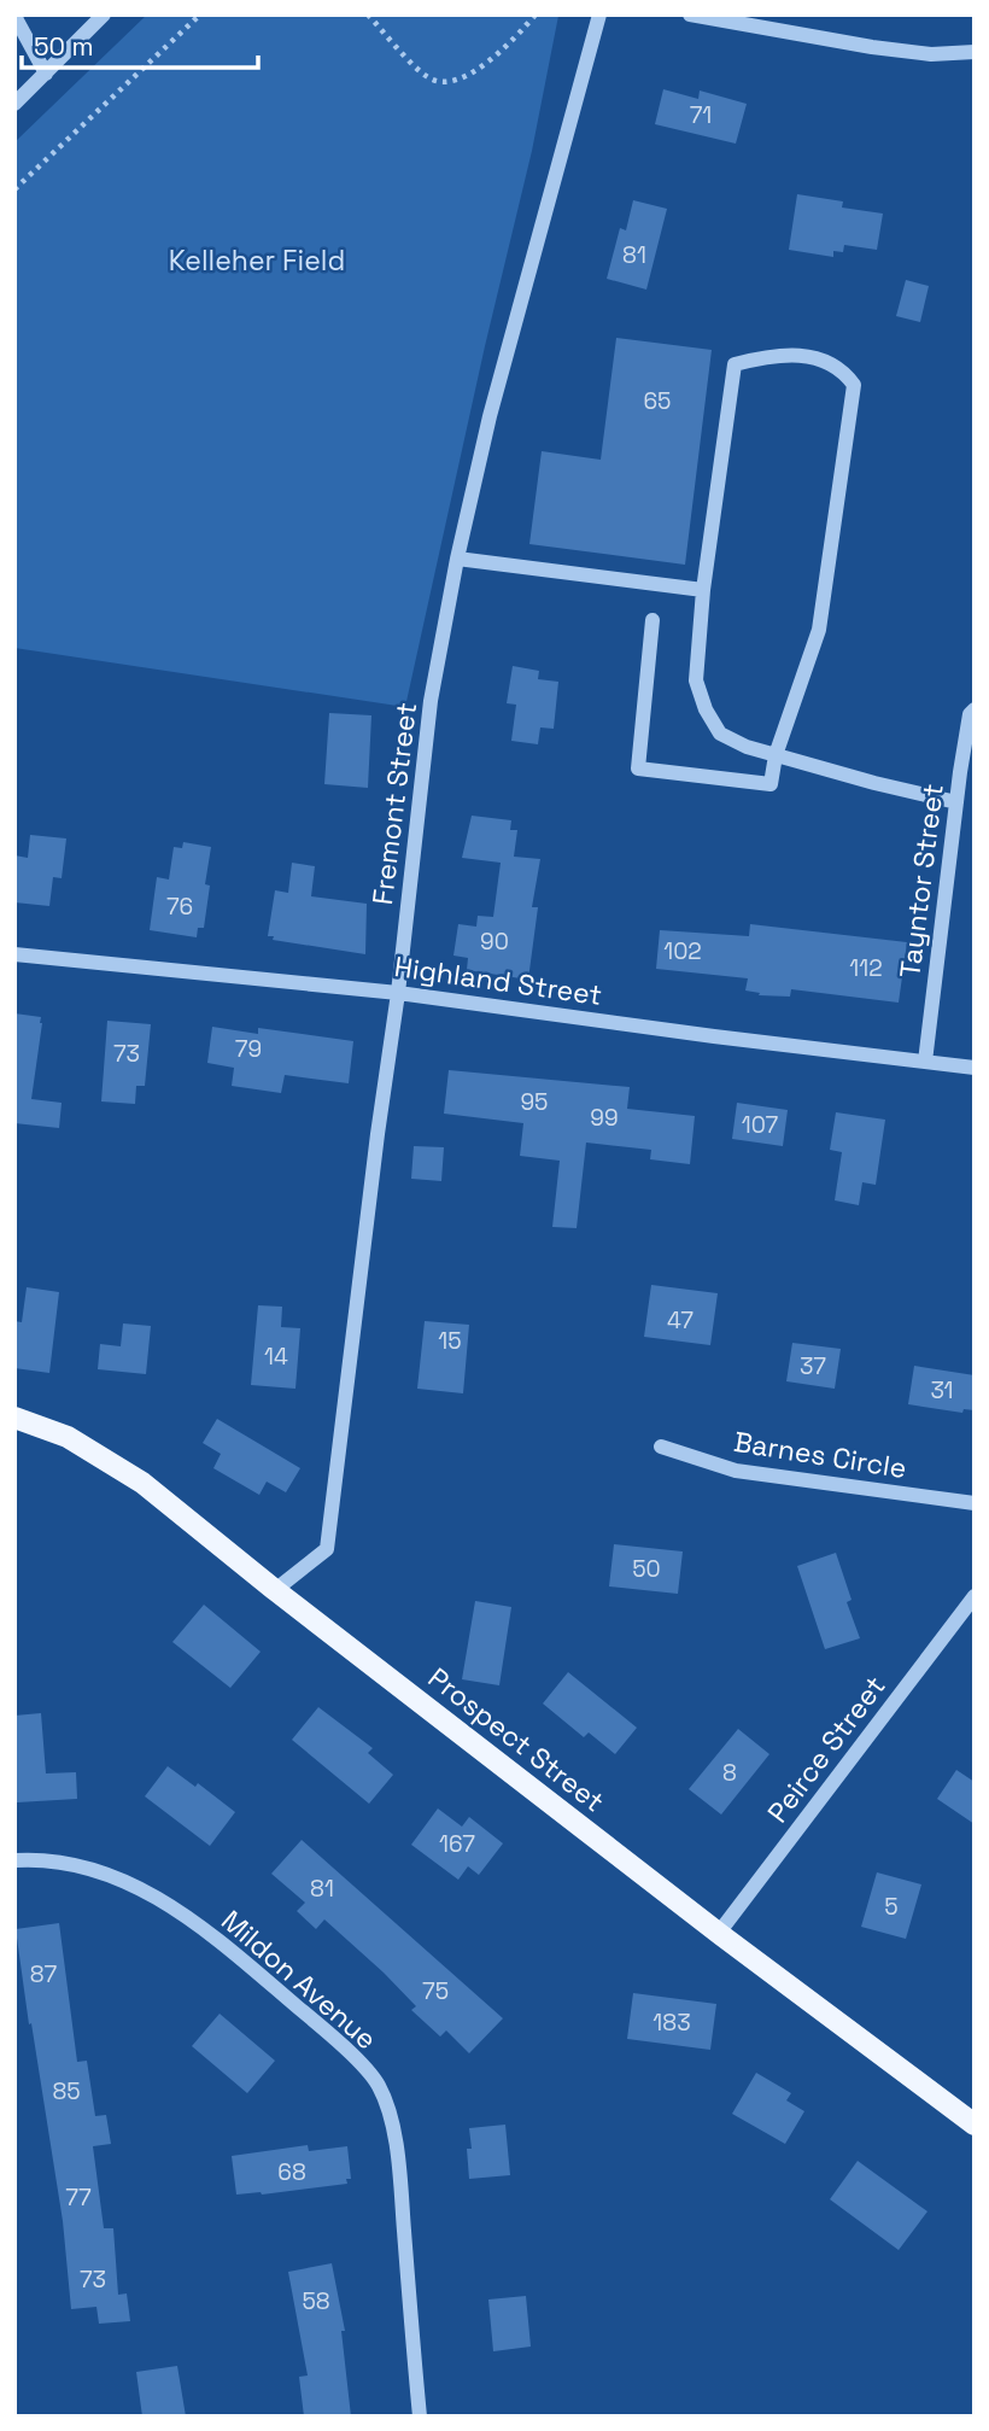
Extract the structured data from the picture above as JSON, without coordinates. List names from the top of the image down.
{
  "streets": {
    "main road": ["Prospect Street"],
    "street": [
      "Fremont Street",
      "Tayntor Street",
      "Highland Street",
      "Barnes Circle",
      "Peirce Street",
      "Mildon Avenue"
    ]
  },
  "crossings": [
    ["Fremont Street", "Highland Street"],
    ["Fremont Street", "Prospect Street"],
    ["Tayntor Street", "Highland Street"],
    ["Prospect Street", "Peirce Street"]
  ],
  "parks": ["Kelleher Field"],
  "house_numbers": [
    "71",
    "81",
    "65",
    "76",
    "90",
    "102",
    "112",
    "79",
    "73",
    "95",
    "99",
    "107",
    "47",
    "15",
    "14",
    "37",
    "31",
    "50",
    "8",
    "167",
    "81",
    "5",
    "87",
    "75",
    "183",
    "85",
    "68",
    "77",
    "73",
    "58"
  ],
  "scale_bar": "50 m"
}
